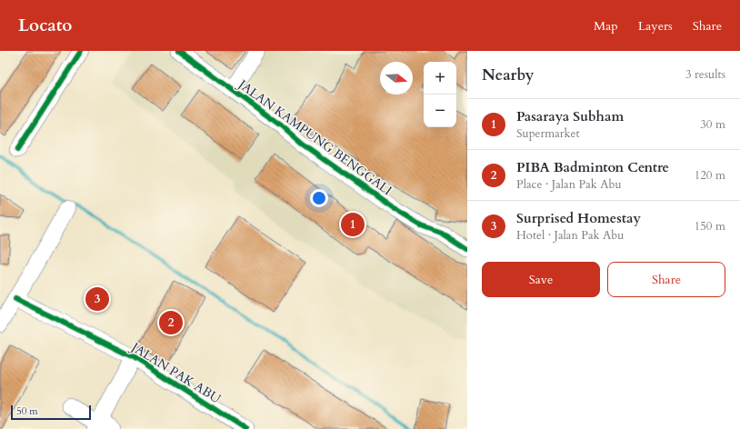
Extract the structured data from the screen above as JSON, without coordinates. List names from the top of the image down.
{
  "streets": {
    "street": ["JALAN KAMPUNG BENGGALI", "JALAN PAK ABU"]
  },
  "scale_bar": "50 m",
  "north": "right",
  "page": {
    "header": "Locato",
    "nav": ["Map", "Layers", "Share"],
    "heading": ["Nearby", "3 results"],
    "map_buttons": ["+", "−"],
    "list": [
      {
        "mark": "1",
        "name": "Pasaraya Subham",
        "note": "Supermarket",
        "value": "30 m"
      },
      {
        "mark": "2",
        "name": "PIBA Badminton Centre",
        "note": "Place · Jalan Pak Abu",
        "value": "120 m"
      },
      {
        "mark": "3",
        "name": "Surprised Homestay",
        "note": "Hotel · Jalan Pak Abu",
        "value": "150 m"
      }
    ],
    "pins": ["1", "3", "2"],
    "buttons": ["Save", "Share"],
    "scale": "50 m"
  }
}
